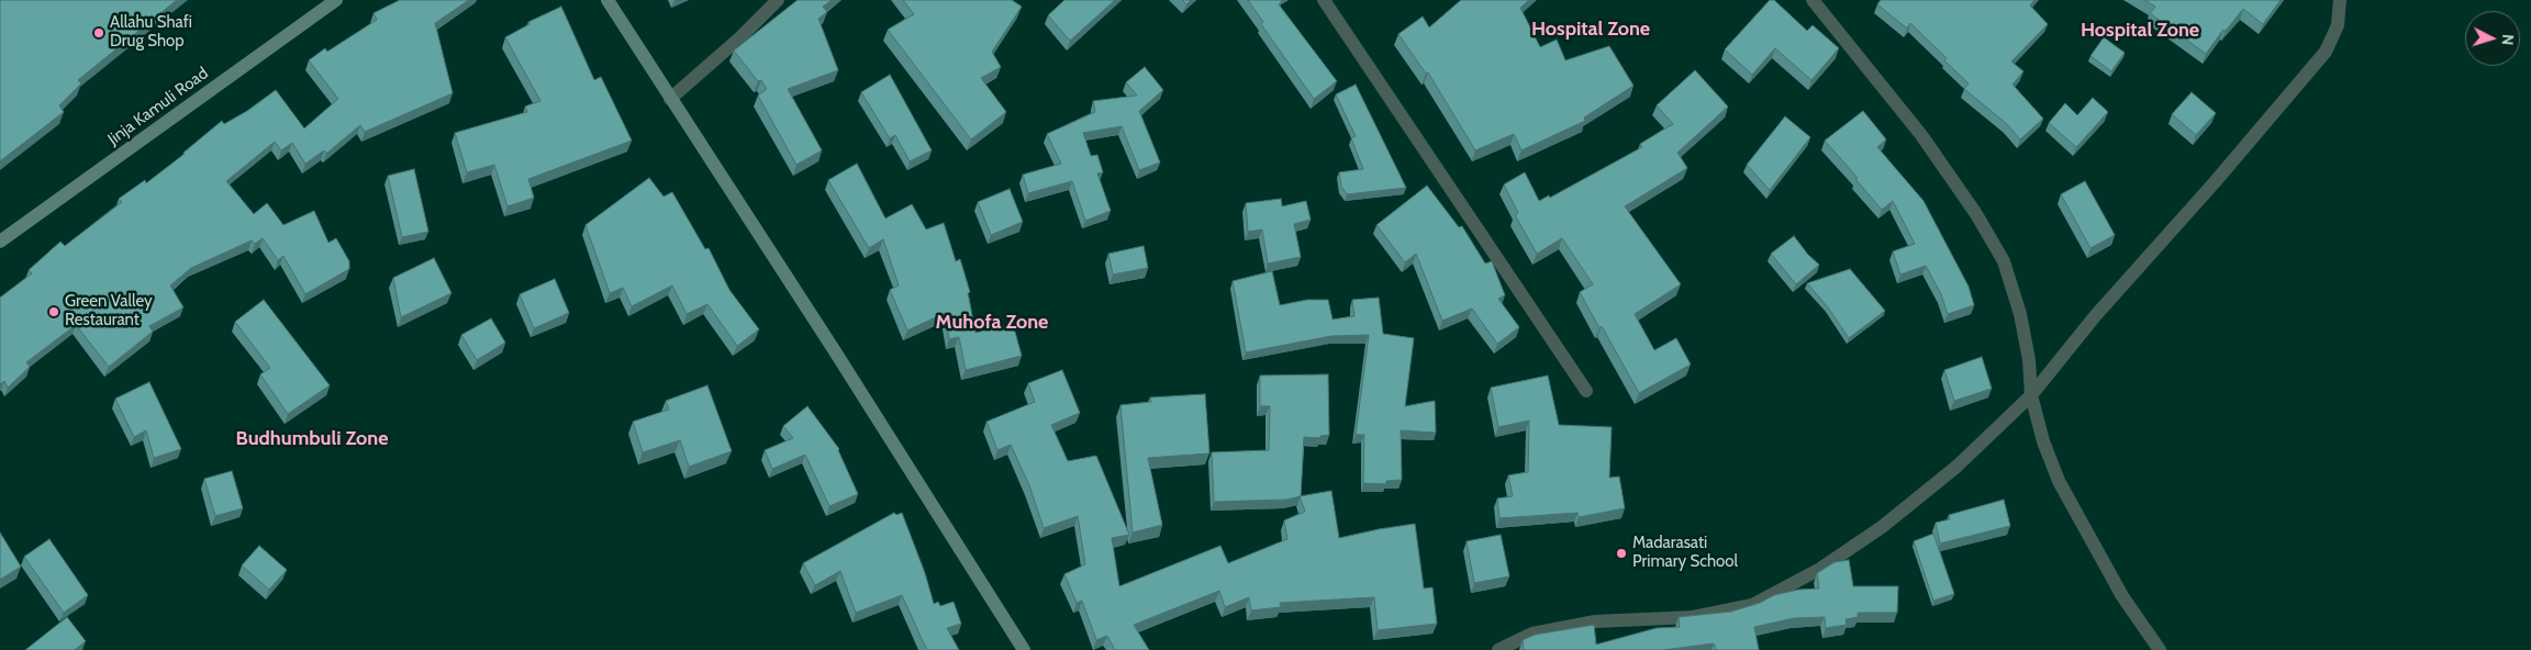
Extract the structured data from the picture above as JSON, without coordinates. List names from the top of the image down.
{
  "streets": {
    "main road": ["Jinja Kamuli Road"]
  },
  "districts": [
    "Hospital Zone",
    "Hospital Zone",
    "Muhofa Zone",
    "Budhumbuli Zone"
  ],
  "places": ["Allahu Shafi Drug Shop", "Green Valley Restaurant", "Madarasati Primary School"],
  "north": "right"
}
